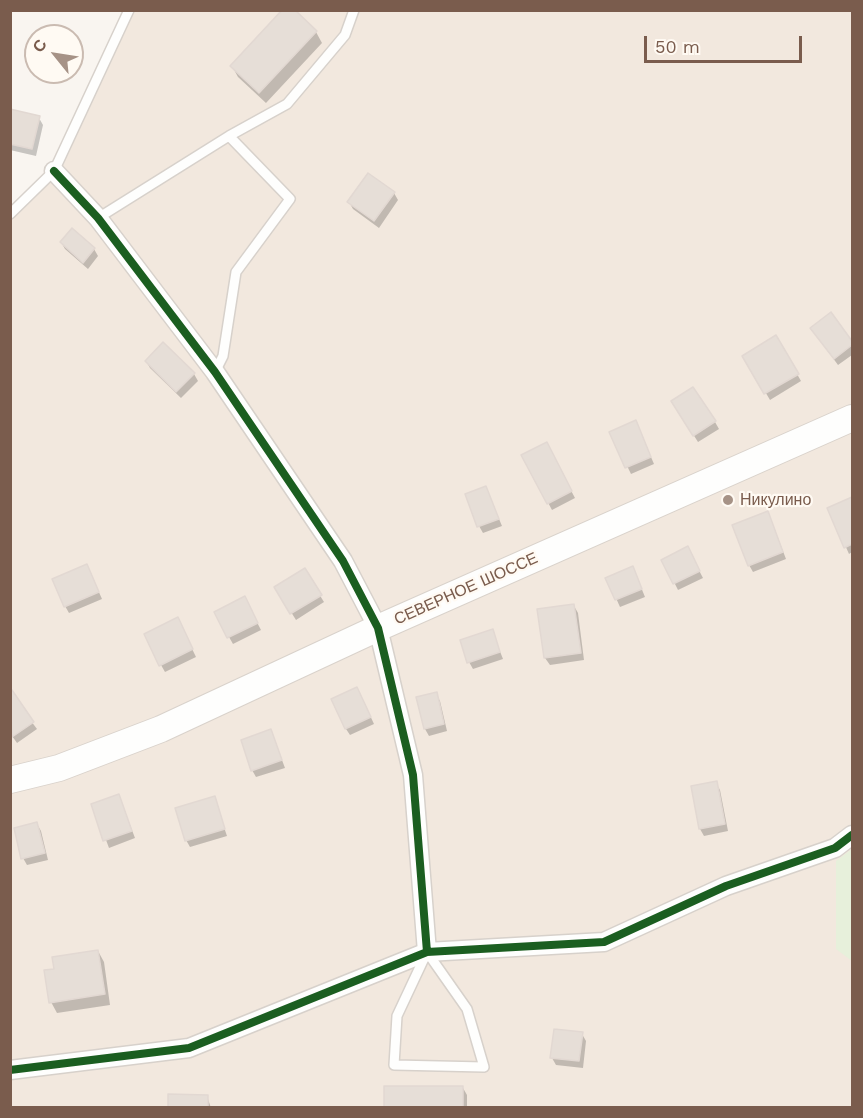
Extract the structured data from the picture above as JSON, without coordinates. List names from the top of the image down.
{
  "streets": {
    "main road": ["СЕВЕРНОЕ ШОССЕ"]
  },
  "places": ["Никулино"],
  "scale_bar": "50 m",
  "north": "top left"
}
